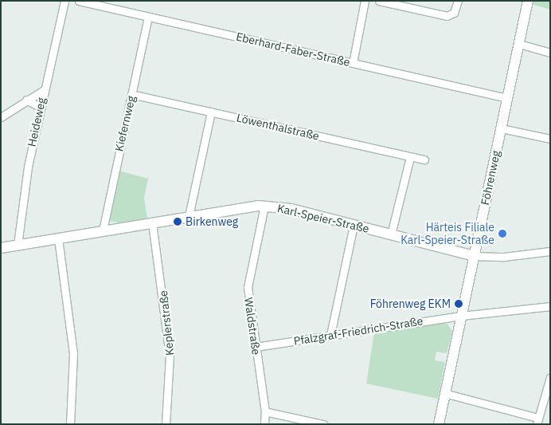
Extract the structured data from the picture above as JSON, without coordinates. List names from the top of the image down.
{
  "streets": {
    "street": [
      "Eberhard-Faber-Straße",
      "Heideweg",
      "Kiefernweg",
      "Löwenthalstraße",
      "Föhrenweg",
      "Karl-Speier-Straße",
      "Keplerstraße",
      "Waldstraße",
      "Pfalzgraf-Friedrich-Straße"
    ]
  },
  "crossings": [
    ["Eberhard-Faber-Straße", "Kiefernweg"],
    ["Eberhard-Faber-Straße", "Föhrenweg"],
    ["Heideweg", "Karl-Speier-Straße"],
    ["Kiefernweg", "Löwenthalstraße"],
    ["Kiefernweg", "Karl-Speier-Straße"],
    ["Föhrenweg", "Karl-Speier-Straße"],
    ["Föhrenweg", "Pfalzgraf-Friedrich-Straße"],
    ["Karl-Speier-Straße", "Keplerstraße"],
    ["Karl-Speier-Straße", "Waldstraße"],
    ["Waldstraße", "Pfalzgraf-Friedrich-Straße"]
  ],
  "places": ["Birkenweg", "Härteis Filiale Karl-Speier-Straße", "Föhrenweg EKM"]
}
